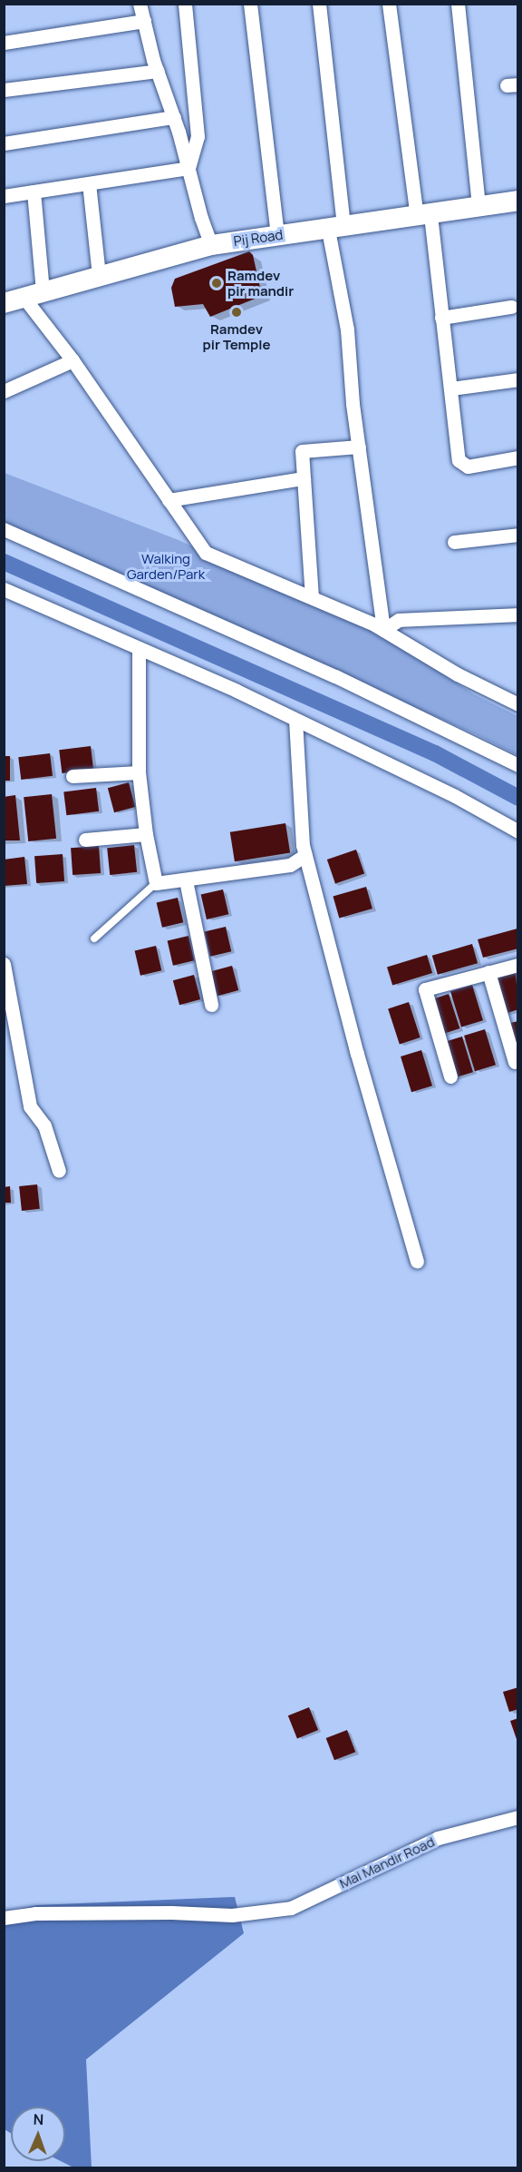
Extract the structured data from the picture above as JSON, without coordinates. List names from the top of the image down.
{
  "streets": {
    "main road": ["Pij Road"],
    "street": ["Mai Mandir Road"]
  },
  "parks": ["Walking Garden/Park"],
  "places": ["Ramdev pir mandir", "Ramdev pir Temple"],
  "north": "top"
}
